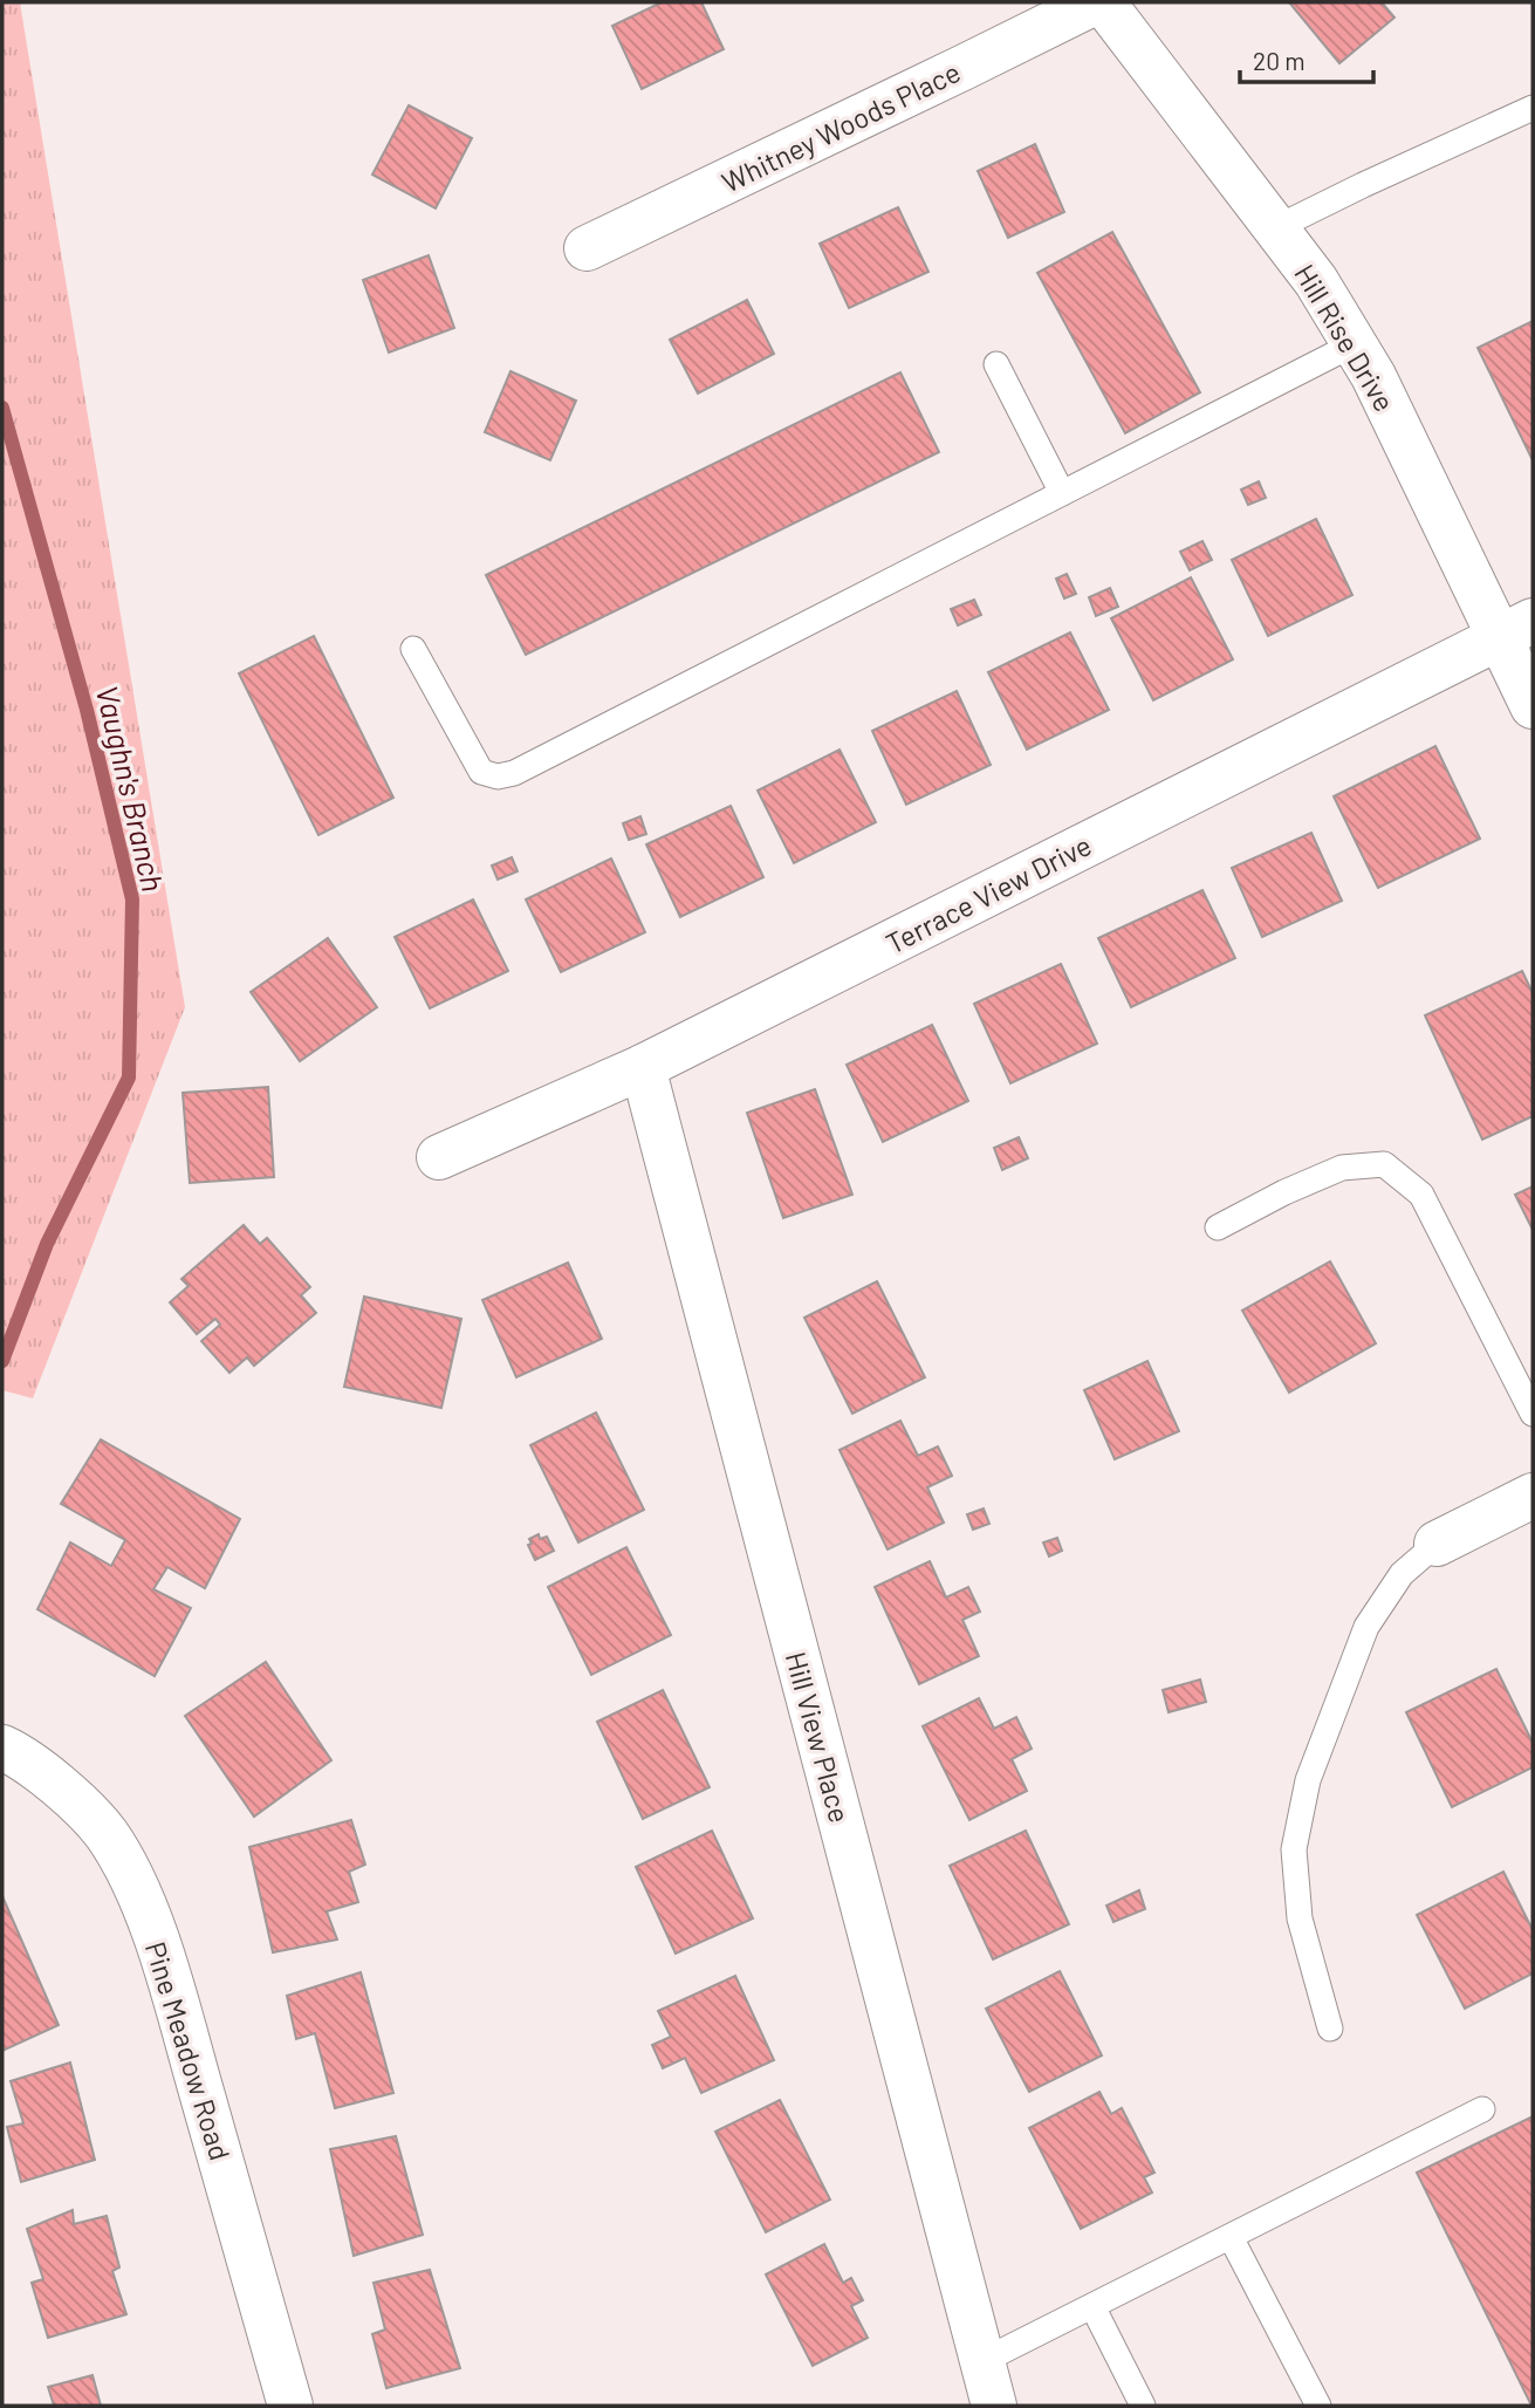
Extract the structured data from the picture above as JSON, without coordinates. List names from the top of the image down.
{
  "streets": {
    "street": [
      "Whitney Woods Place",
      "Hill Rise Drive",
      "Terrace View Drive",
      "Hill View Place",
      "Pine Meadow Road"
    ]
  },
  "crossings": [
    ["Hill Rise Drive", "Terrace View Drive"],
    ["Terrace View Drive", "Hill View Place"]
  ],
  "water": ["Vaughn's Branch"],
  "scale_bar": "20 m"
}
